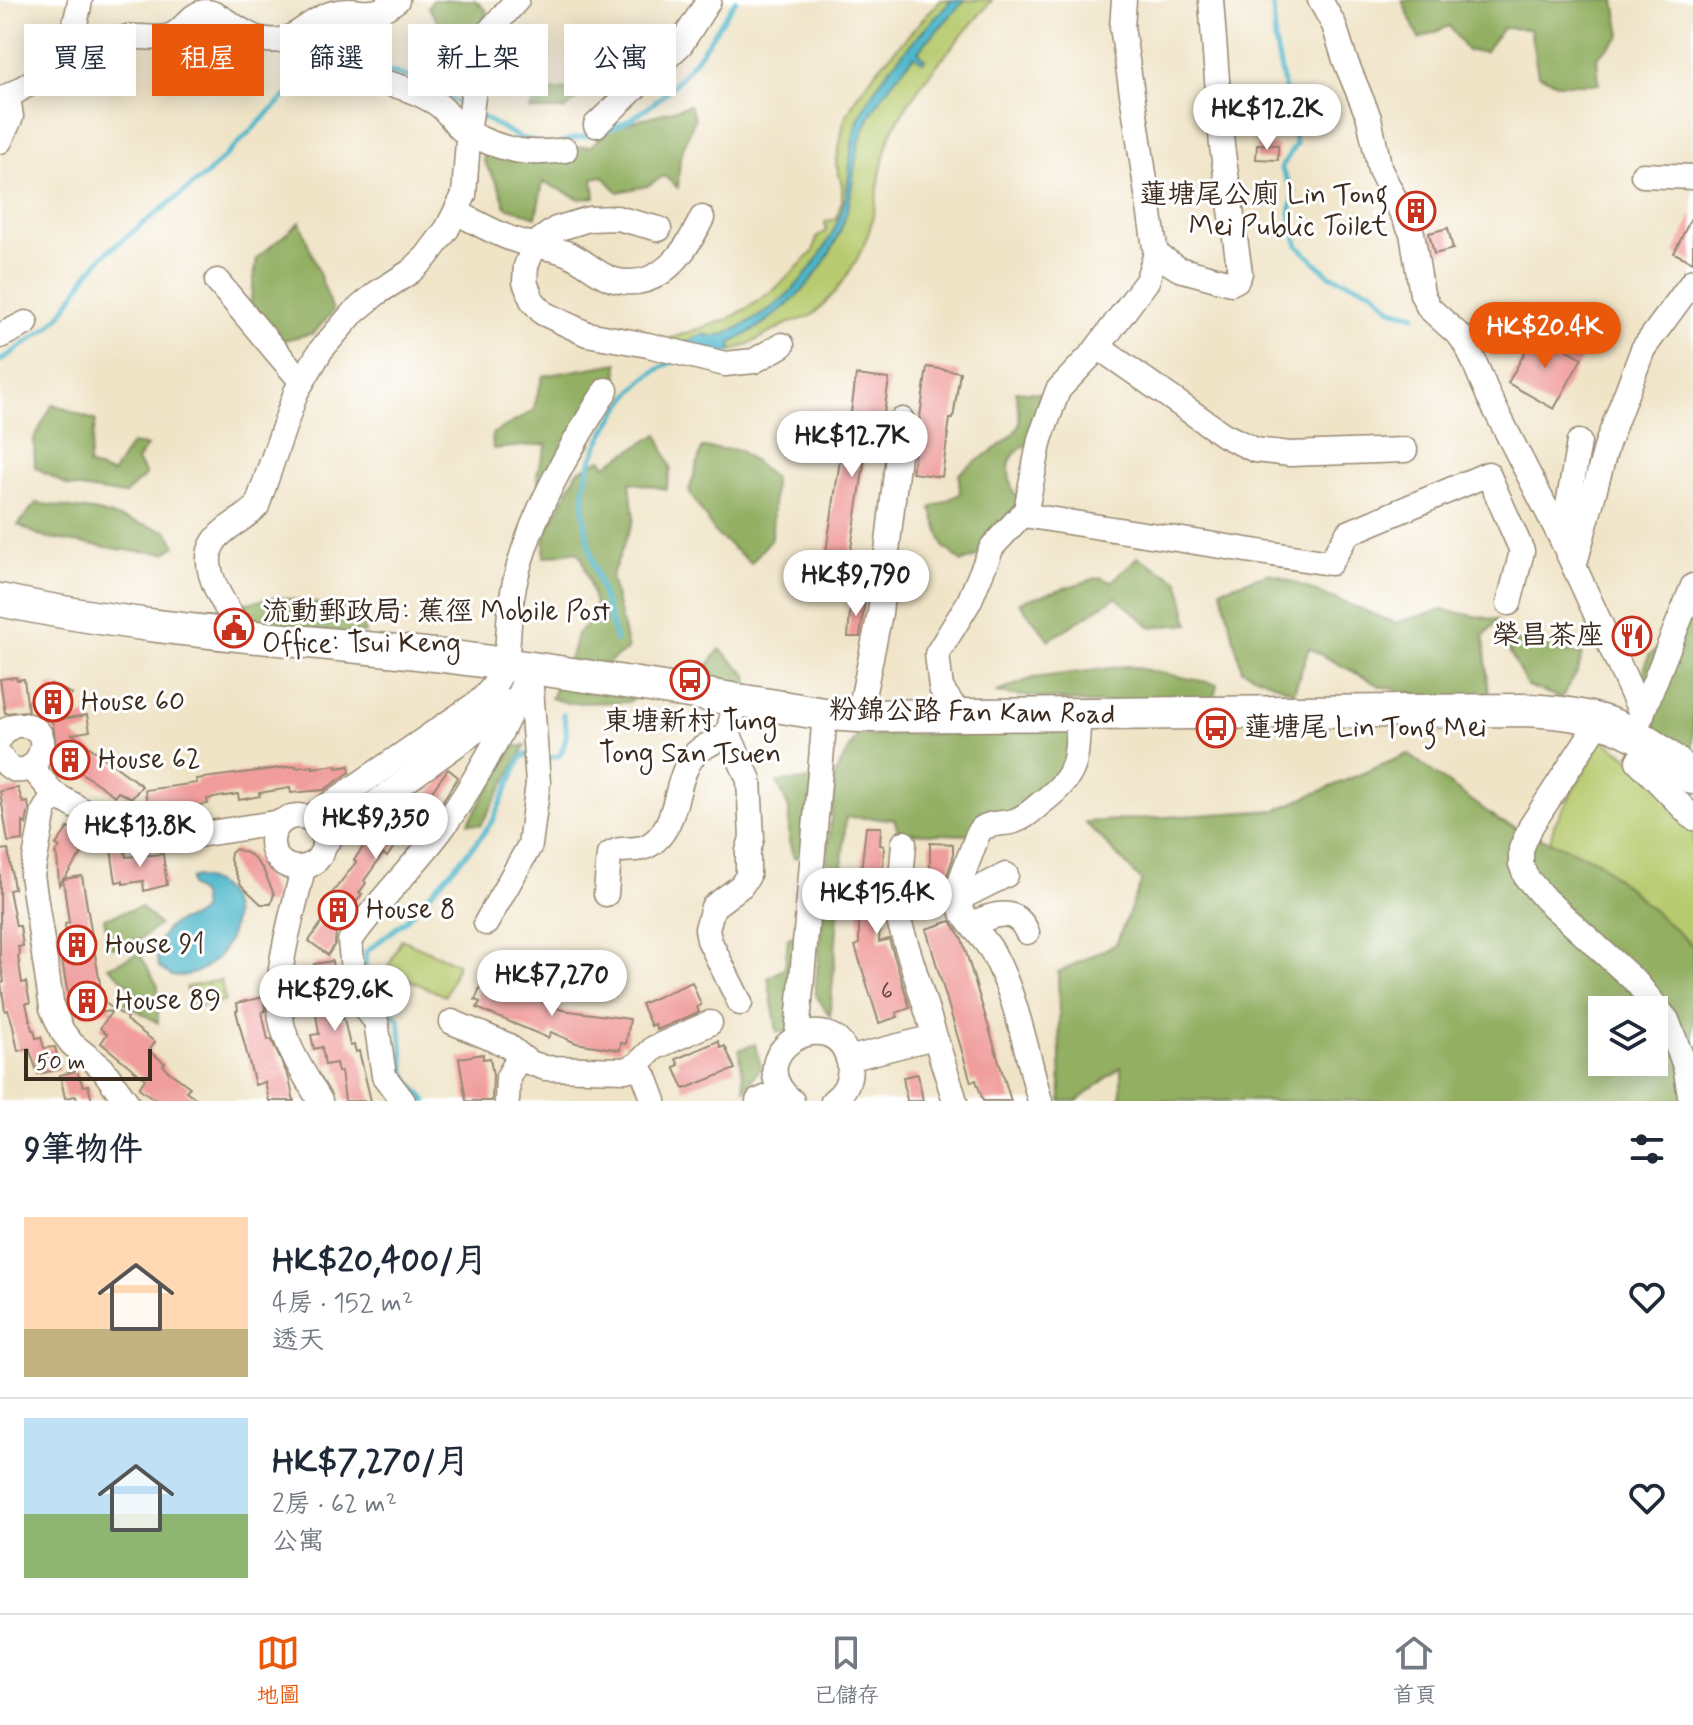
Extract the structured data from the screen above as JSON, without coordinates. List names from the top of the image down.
{
  "streets": {
    "main road": ["粉錦公路 Fan Kam Road"]
  },
  "places": {
    "building": [
      "蓮塘尾公廁 Lin Tong Mei Public Toilet",
      "House 60",
      "House 62",
      "House 8",
      "House 91",
      "House 89"
    ],
    "public building": ["流動郵政局: 蕉徑 Mobile Post Office: Tsui Keng"],
    "restaurant": ["榮昌茶座"],
    "bus stop": ["東塘新村 Tung Tong San Tsuen", "蓮塘尾 Lin Tong Mei"]
  },
  "house_numbers": ["6"],
  "scale_bar": "50 m",
  "page": {
    "chip": [
      "買屋",
      "租屋",
      "篩選",
      "新上架",
      "公寓"
    ],
    "price": [
      "HK$12.2K",
      "HK$20.4K",
      "HK$12.7K",
      "HK$9,790",
      "HK$9,350",
      "HK$13.8K",
      "HK$15.4K",
      "HK$7,270",
      "HK$29.6K"
    ],
    "scale": "50 m",
    "heading": "9筆物件",
    "list": [
      {
        "name": "HK$20,400/月",
        "note": "4房 · 152 m² · 透天"
      },
      {
        "name": "HK$7,270/月",
        "note": "2房 · 62 m² · 公寓"
      }
    ],
    "tabs": ["地圖", "已儲存", "首頁"]
  }
}
